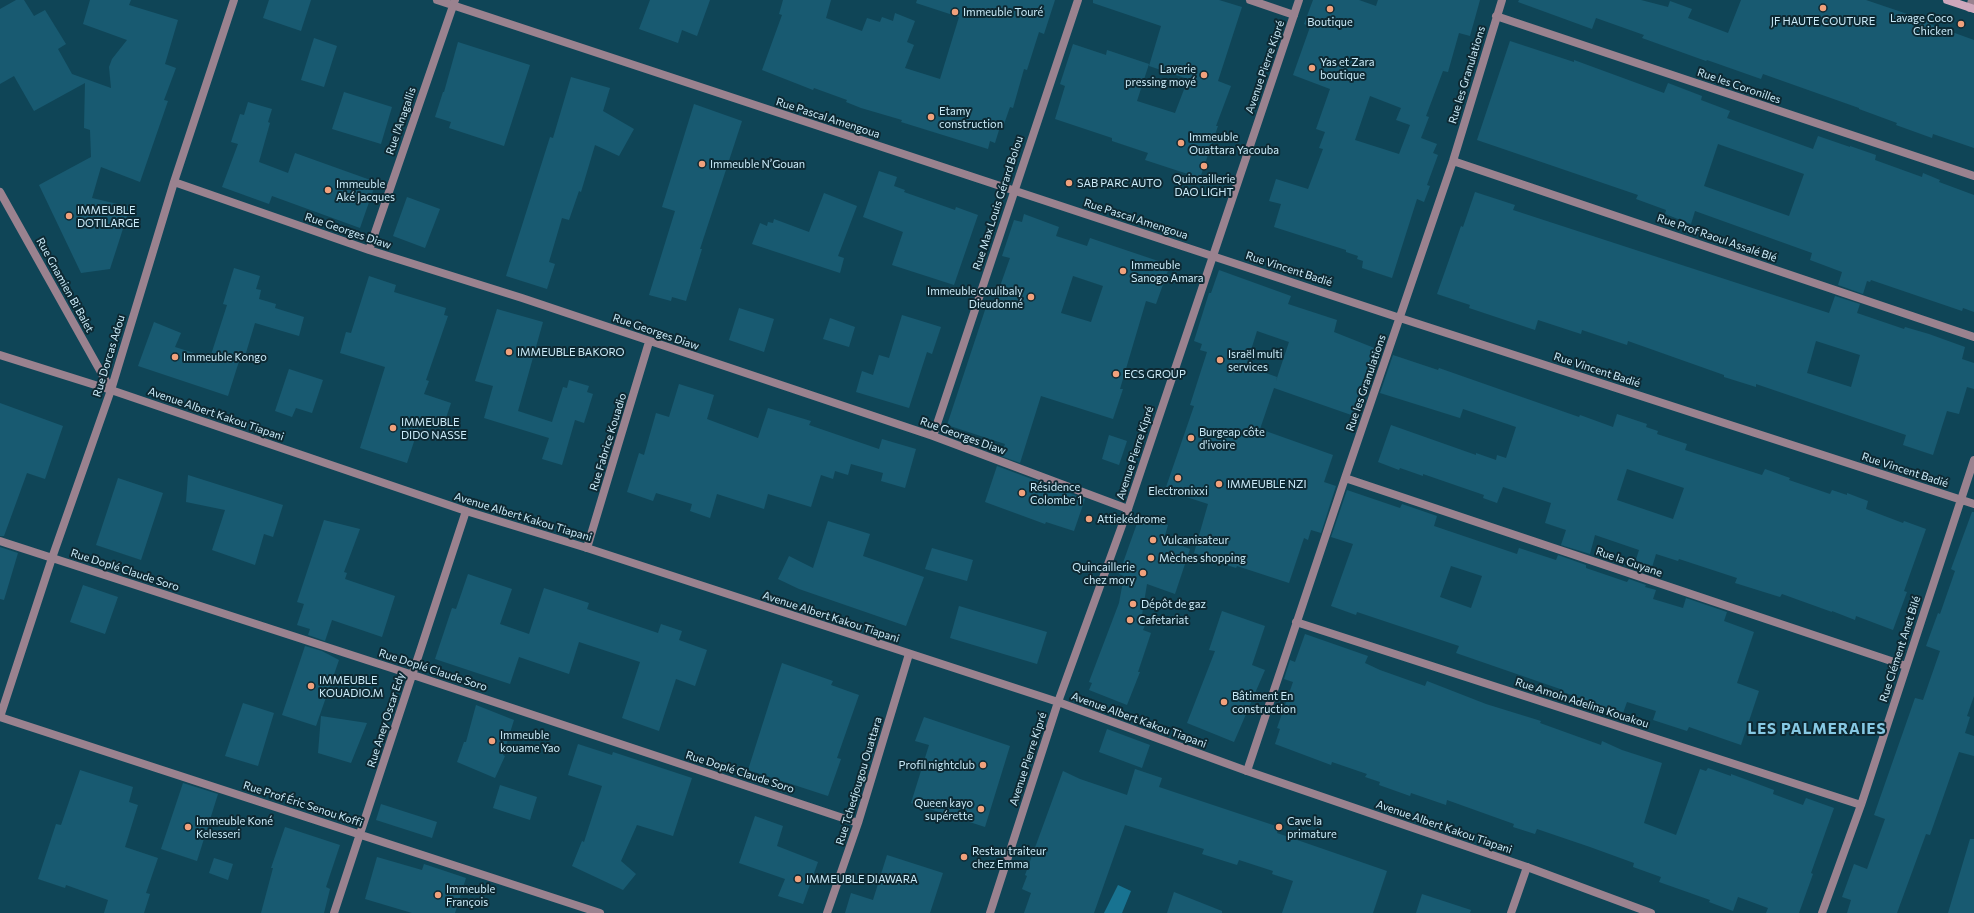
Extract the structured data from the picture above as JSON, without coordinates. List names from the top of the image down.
{
  "streets": {
    "street": [
      "Avenue Pierre Kipré",
      "Rue les Granulations",
      "Rue les Coronilles",
      "Rue Pascal Amengoua",
      "Rue l'Anagallis",
      "Rue Max Louis Gérard Bolou",
      "Rue Georges Diaw",
      "Rue Prof Raoul Assalé Blé",
      "Rue Vincent Badié",
      "Rue Gnamien Bi Balet",
      "Rue Dorcas Adou",
      "Avenue Albert Kakou Tiapani",
      "Rue Fabrice Kouadio",
      "Rue la Guyane",
      "Rue Doplé Claude Soro",
      "Rue Clément Anet Bilé",
      "Rue Amoin Adelina Kouakou",
      "Rue Aney Oscar Edy",
      "Rue Tchedjougou Ouattara",
      "Rue Prof Éric Senou Koffi"
    ]
  },
  "crossings": [
    ["Avenue Pierre Kipré", "Rue Pascal Amengoua"],
    ["Avenue Pierre Kipré", "Rue Georges Diaw"],
    ["Avenue Pierre Kipré", "Rue Vincent Badié"],
    ["Avenue Pierre Kipré", "Avenue Albert Kakou Tiapani"],
    ["Rue les Granulations", "Rue les Coronilles"],
    ["Rue les Granulations", "Rue Prof Raoul Assalé Blé"],
    ["Rue les Granulations", "Rue Vincent Badié"],
    ["Rue les Granulations", "Avenue Albert Kakou Tiapani"],
    ["Rue les Granulations", "Rue la Guyane"],
    ["Rue les Granulations", "Rue Amoin Adelina Kouakou"],
    ["Rue Pascal Amengoua", "Rue l'Anagallis"],
    ["Rue Pascal Amengoua", "Rue Max Louis Gérard Bolou"],
    ["Rue Pascal Amengoua", "Rue Vincent Badié"],
    ["Rue l'Anagallis", "Rue Georges Diaw"],
    ["Rue Max Louis Gérard Bolou", "Rue Georges Diaw"],
    ["Rue Georges Diaw", "Rue Dorcas Adou"],
    ["Rue Georges Diaw", "Rue Fabrice Kouadio"],
    ["Rue Vincent Badié", "Rue Clément Anet Bilé"],
    ["Rue Gnamien Bi Balet", "Rue Dorcas Adou"],
    ["Rue Gnamien Bi Balet", "Avenue Albert Kakou Tiapani"],
    ["Rue Dorcas Adou", "Avenue Albert Kakou Tiapani"],
    ["Rue Dorcas Adou", "Rue Doplé Claude Soro"],
    ["Rue Dorcas Adou", "Rue Prof Éric Senou Koffi"],
    ["Avenue Albert Kakou Tiapani", "Rue Fabrice Kouadio"],
    ["Avenue Albert Kakou Tiapani", "Rue Aney Oscar Edy"],
    ["Avenue Albert Kakou Tiapani", "Rue Tchedjougou Ouattara"],
    ["Rue la Guyane", "Rue Clément Anet Bilé"],
    ["Rue Doplé Claude Soro", "Rue Aney Oscar Edy"],
    ["Rue Doplé Claude Soro", "Rue Tchedjougou Ouattara"],
    ["Rue Clément Anet Bilé", "Rue Amoin Adelina Kouakou"],
    ["Rue Aney Oscar Edy", "Rue Prof Éric Senou Koffi"]
  ],
  "districts": ["LES PALMERAIES"],
  "places": [
    "JF HAUTE COUTURE",
    "Boutique",
    "Immeuble Touré",
    "Lavage Coco Chicken",
    "Yas et Zara boutique",
    "Laverie pressing moyé",
    "Etamy construction",
    "Immeuble Ouattara Yacouba",
    "Immeuble N’Gouan",
    "Quincaillerie DAO LIGHT",
    "SAB PARC AUTO",
    "Immeuble Aké Jacques",
    "IMMEUBLE DOTILARGE",
    "Immeuble Sanogo Amara",
    "Immeuble coulibaly Dieudonné",
    "IMMEUBLE BAKORO",
    "Immeuble Kongo",
    "Israël multi services",
    "ECS GROUP",
    "IMMEUBLE DIDO NASSE",
    "Burgeap côte d'ivoire",
    "Electronixxi",
    "IMMEUBLE NZI",
    "Résidence Colombe 1",
    "Attiekédrome",
    "Vulcanisateur",
    "Mèches shopping",
    "Quincaillerie chez mory",
    "Dépôt de gaz",
    "Cafetariat",
    "IMMEUBLE KOUADIO.M",
    "Bâtiment En construction",
    "Immeuble kouame Yao",
    "Profil nightclub",
    "Queen kayo supérette",
    "Immeuble Koné Kelesseri",
    "Cave la primature",
    "Restau traiteur chez Emma",
    "IMMEUBLE DIAWARA",
    "Immeuble François"
  ]
}
